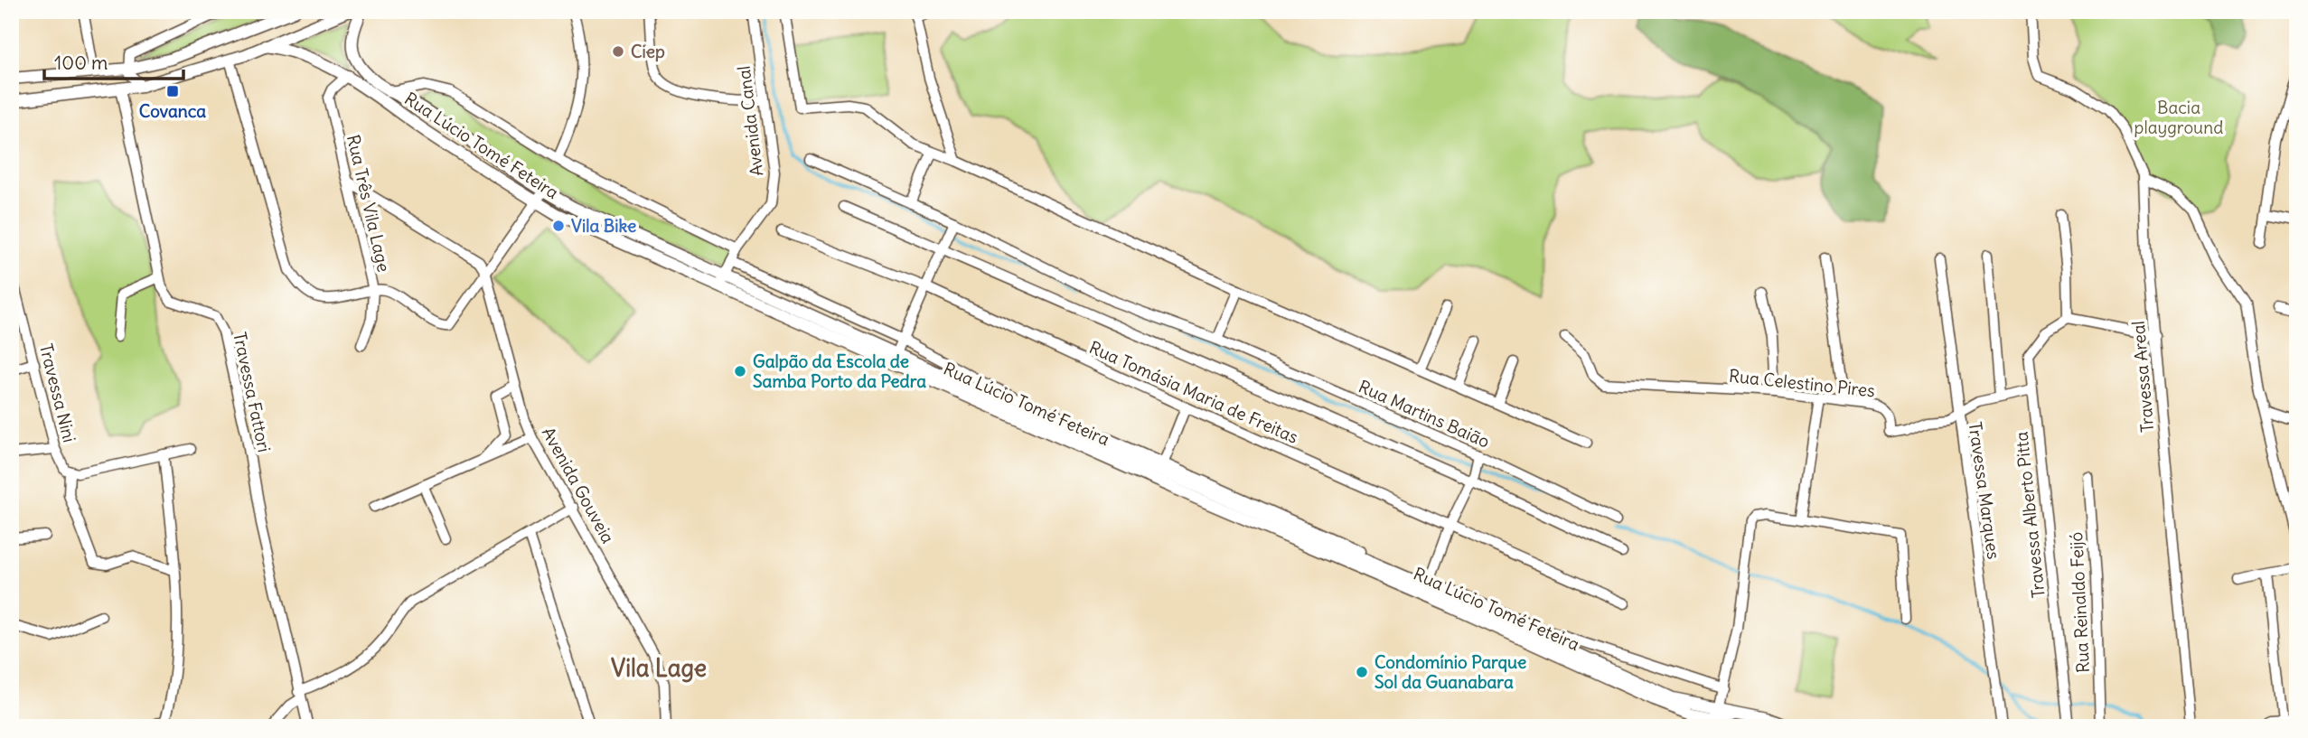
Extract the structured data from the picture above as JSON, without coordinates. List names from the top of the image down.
{
  "streets": {
    "main road": ["Rua Lúcio Tomé Feteira"],
    "street": [
      "Avenida Canal",
      "Rua Três Vila Lage",
      "Travessa Areal",
      "Rua Celestino Pires",
      "Travessa Fattori",
      "Rua Tomásia Maria de Freitas",
      "Travessa Nini",
      "Rua Martins Baião",
      "Avenida Gouveia",
      "Travessa Marques",
      "Travessa Alberto Pitta",
      "Rua Reinaldo Feijó"
    ]
  },
  "crossings": [
    ["Avenida Canal", "Rua Lúcio Tomé Feteira"],
    ["Rua Lúcio Tomé Feteira", "Rua Três Vila Lage"],
    ["Rua Celestino Pires", "Travessa Marques"],
    ["Rua Celestino Pires", "Travessa Alberto Pitta"]
  ],
  "districts": ["Vila Lage"],
  "parks": ["Bacia playground"],
  "places": {
    "other": [
      "Ciep",
      "Vila Bike",
      "Galpão da Escola de Samba Porto da Pedra",
      "Condomínio Parque Sol da Guanabara"
    ],
    "transit": ["Covanca"]
  },
  "scale_bar": "100 m"
}
